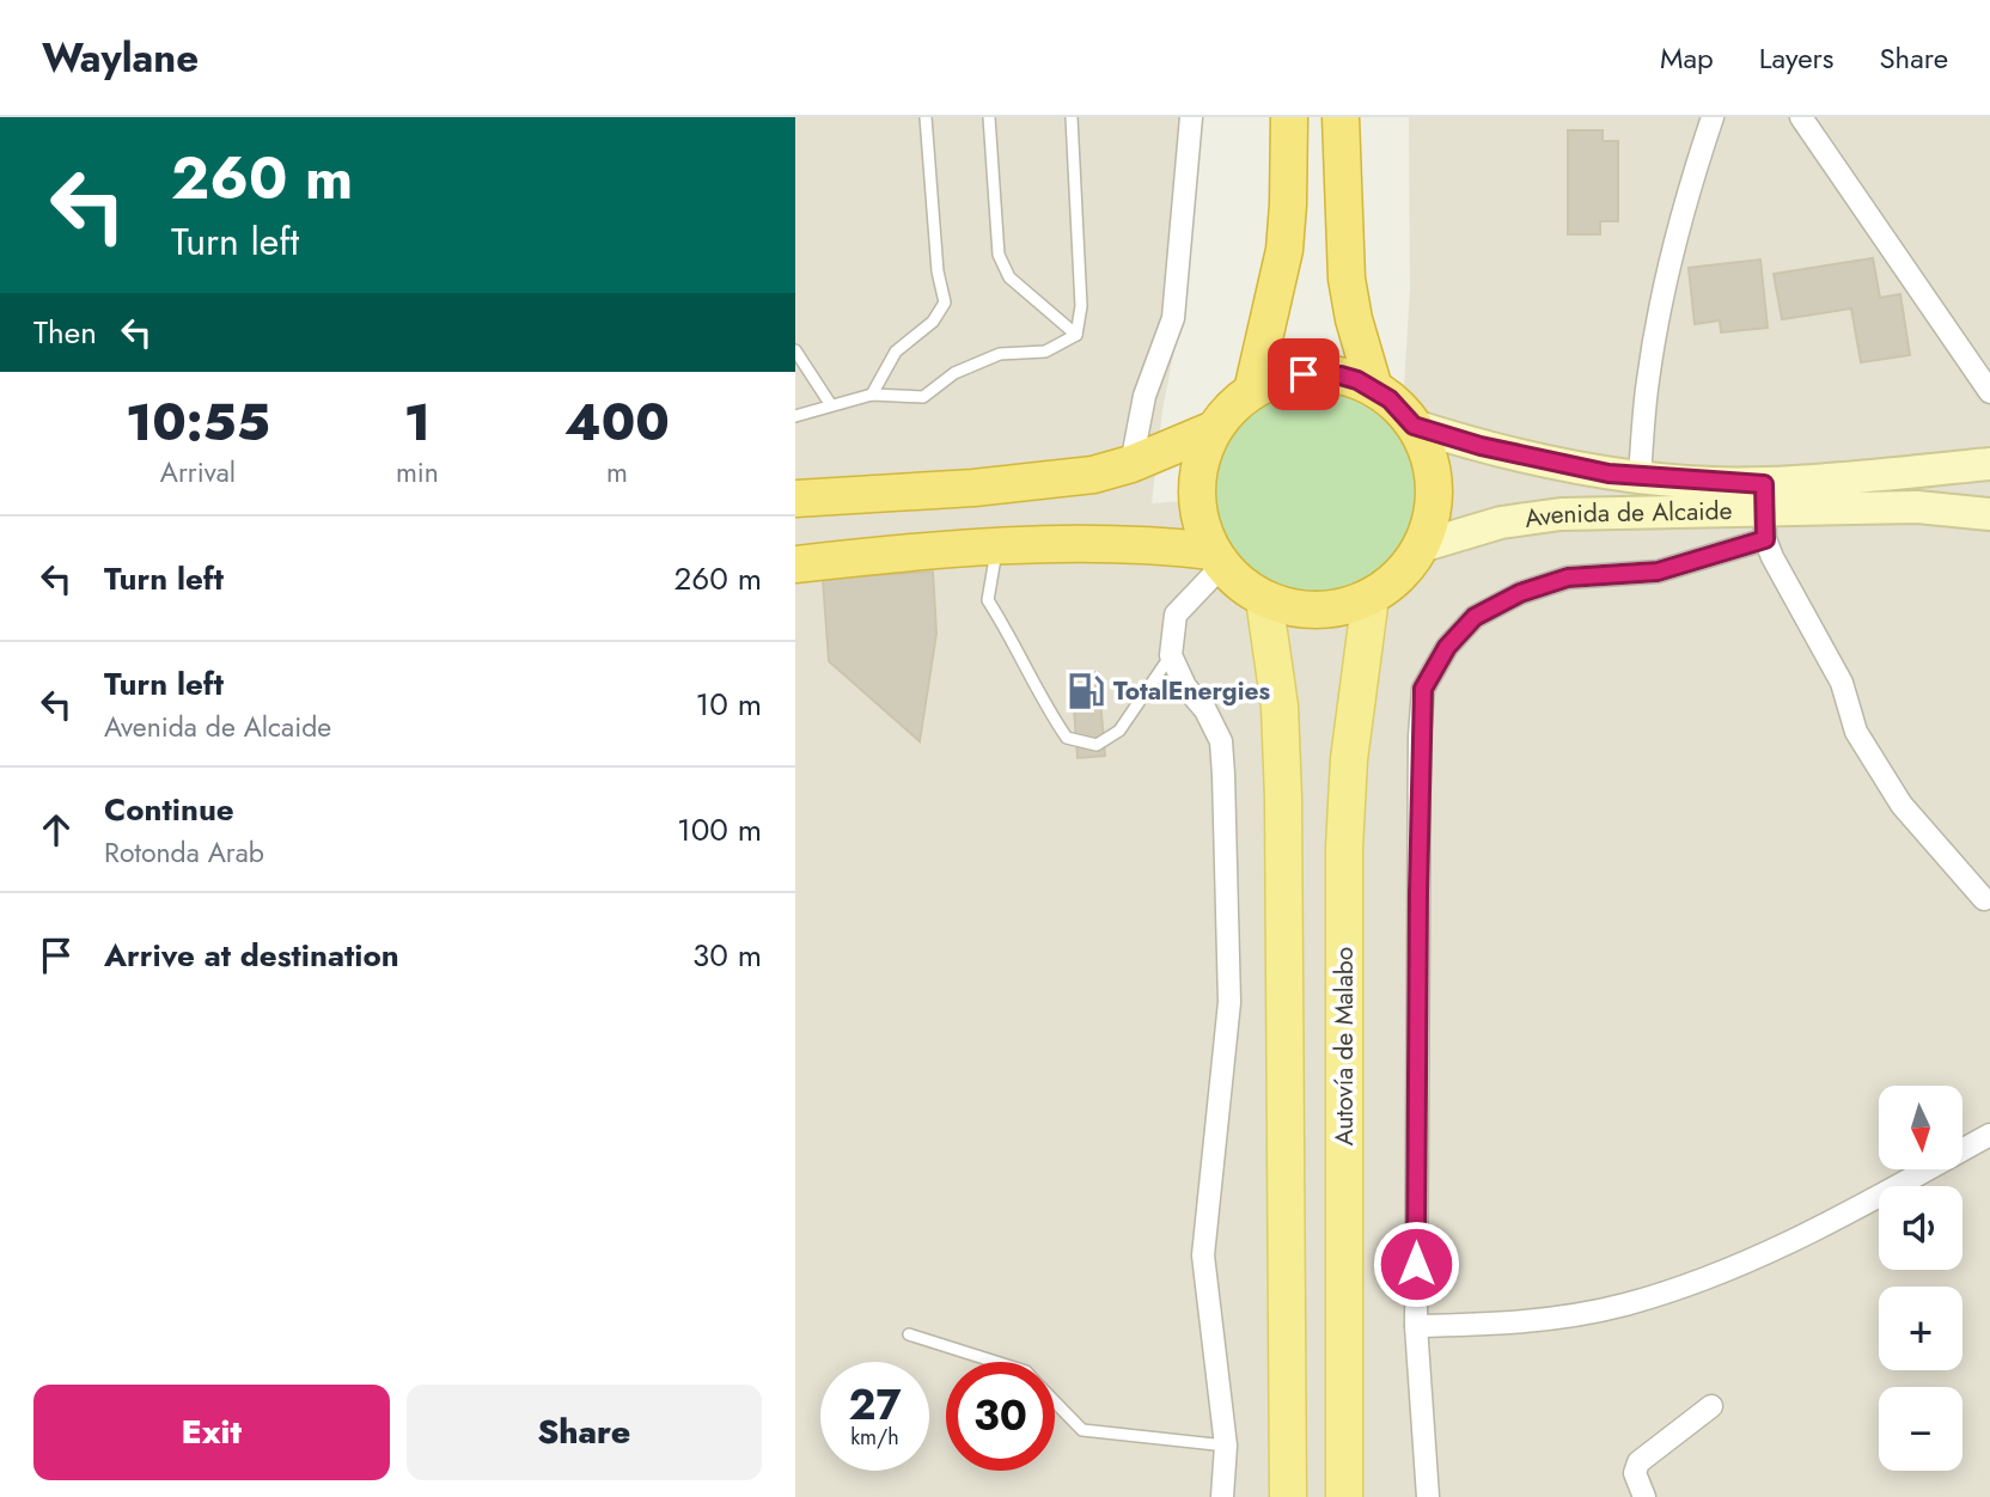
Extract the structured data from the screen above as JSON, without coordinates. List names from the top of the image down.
{
  "streets": {
    "main road": ["Avenida de Alcaide", "Autovía de Malabo"]
  },
  "crossings": [
    ["Avenida de Alcaide", "Autovía de Malabo"]
  ],
  "places": {
    "fuel station": ["TotalEnergies"]
  },
  "north": "bottom",
  "page": {
    "header": "Waylane",
    "nav": ["Map", "Layers", "Share"],
    "turn": ["260 m", "Turn left"],
    "then": "Then",
    "eta": [
      "10:55",
      "Arrival",
      "1",
      "min",
      "400",
      "m"
    ],
    "list": [
      {
        "name": "Turn left",
        "value": "260 m"
      },
      {
        "name": "Turn left",
        "note": "Avenida de Alcaide",
        "value": "10 m"
      },
      {
        "name": "Continue",
        "note": "Rotonda Arab",
        "value": "100 m"
      },
      {
        "name": "Arrive at destination",
        "value": "30 m"
      }
    ],
    "map_buttons": ["+", "−"],
    "speed": "27 km/h",
    "limit": "30",
    "buttons": ["Exit", "Share"]
  }
}
